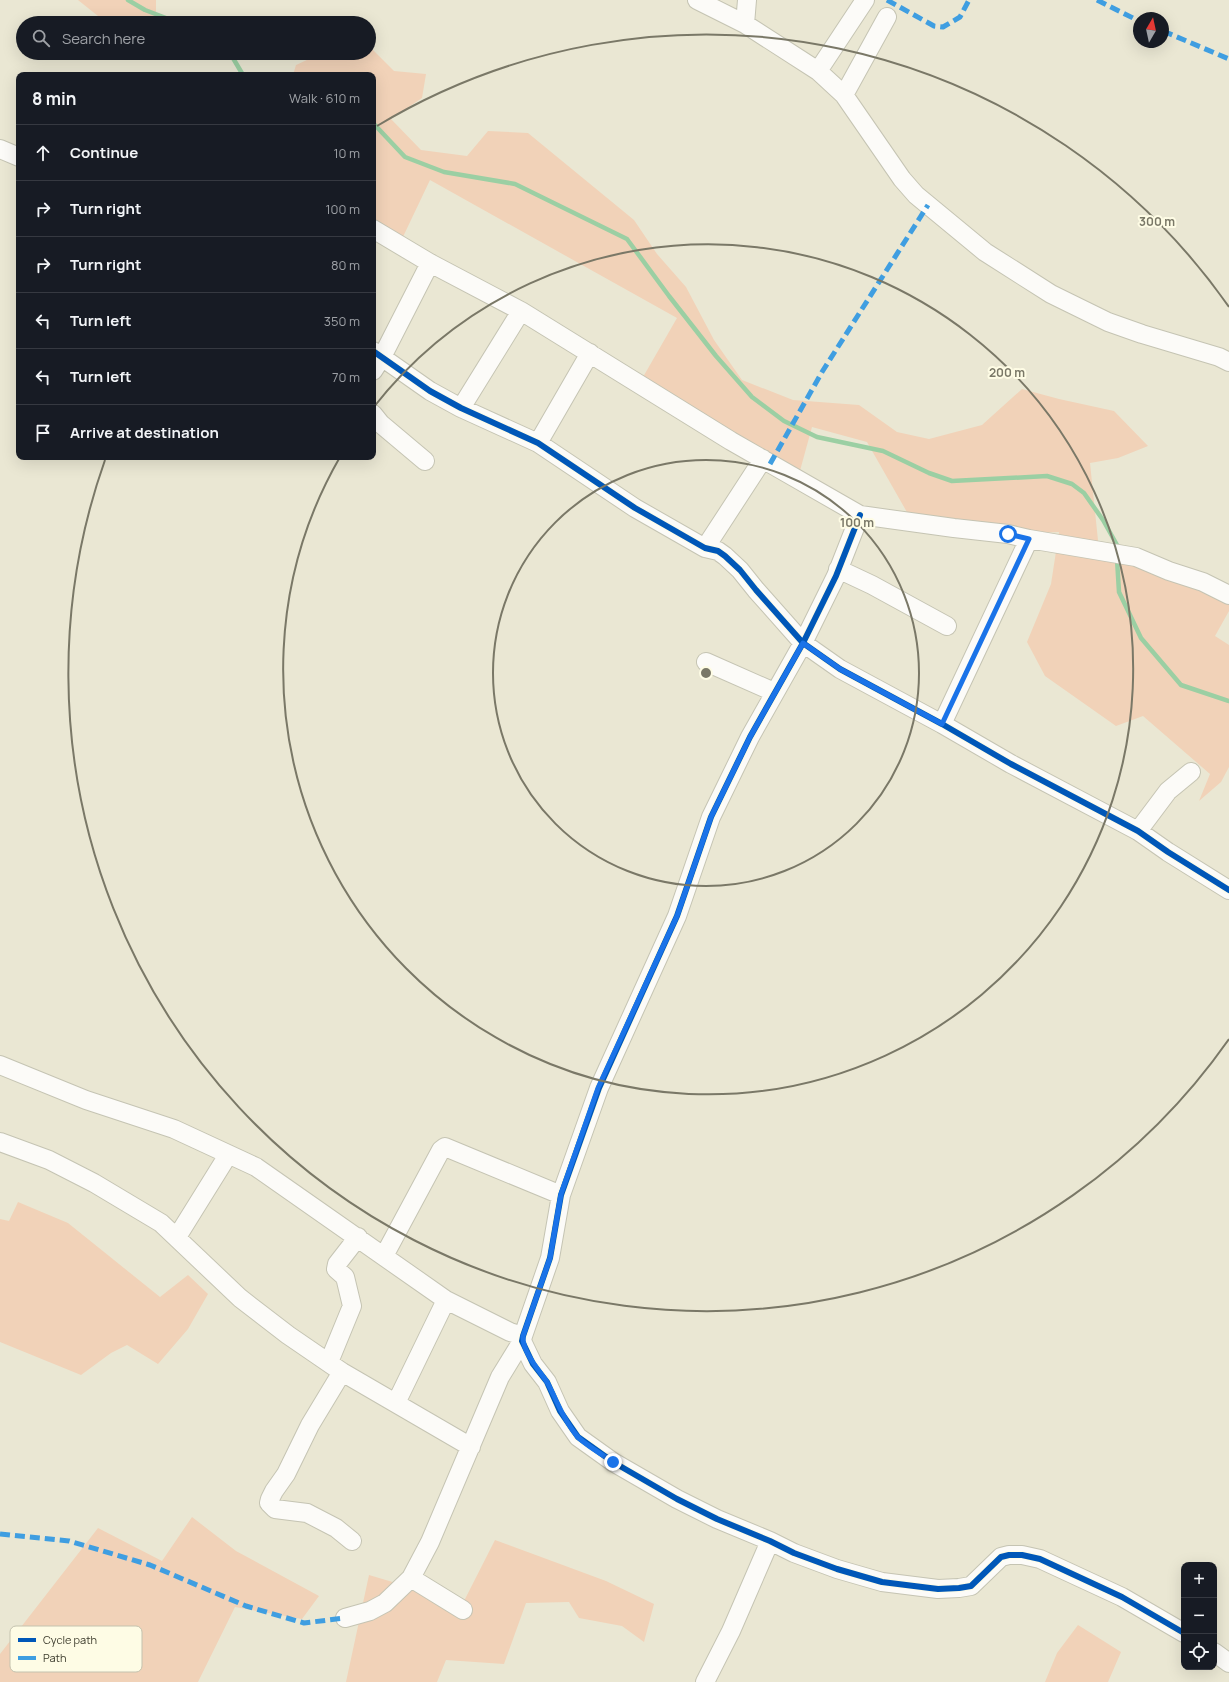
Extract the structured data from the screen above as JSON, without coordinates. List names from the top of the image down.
{
  "legend": ["Cycle path", "Path"],
  "north": "top",
  "page": {
    "search": "Search here",
    "heading": ["8 min", "Walk · 610 m"],
    "list": [
      ["Continue", "10 m"],
      ["Turn right", "100 m"],
      ["Turn right", "80 m"],
      ["Turn left", "350 m"],
      ["Turn left", "70 m"],
      "Arrive at destination"
    ],
    "map_buttons": ["+", "−"]
  },
  "rings": ["300 m", "200 m", "100 m"]
}
